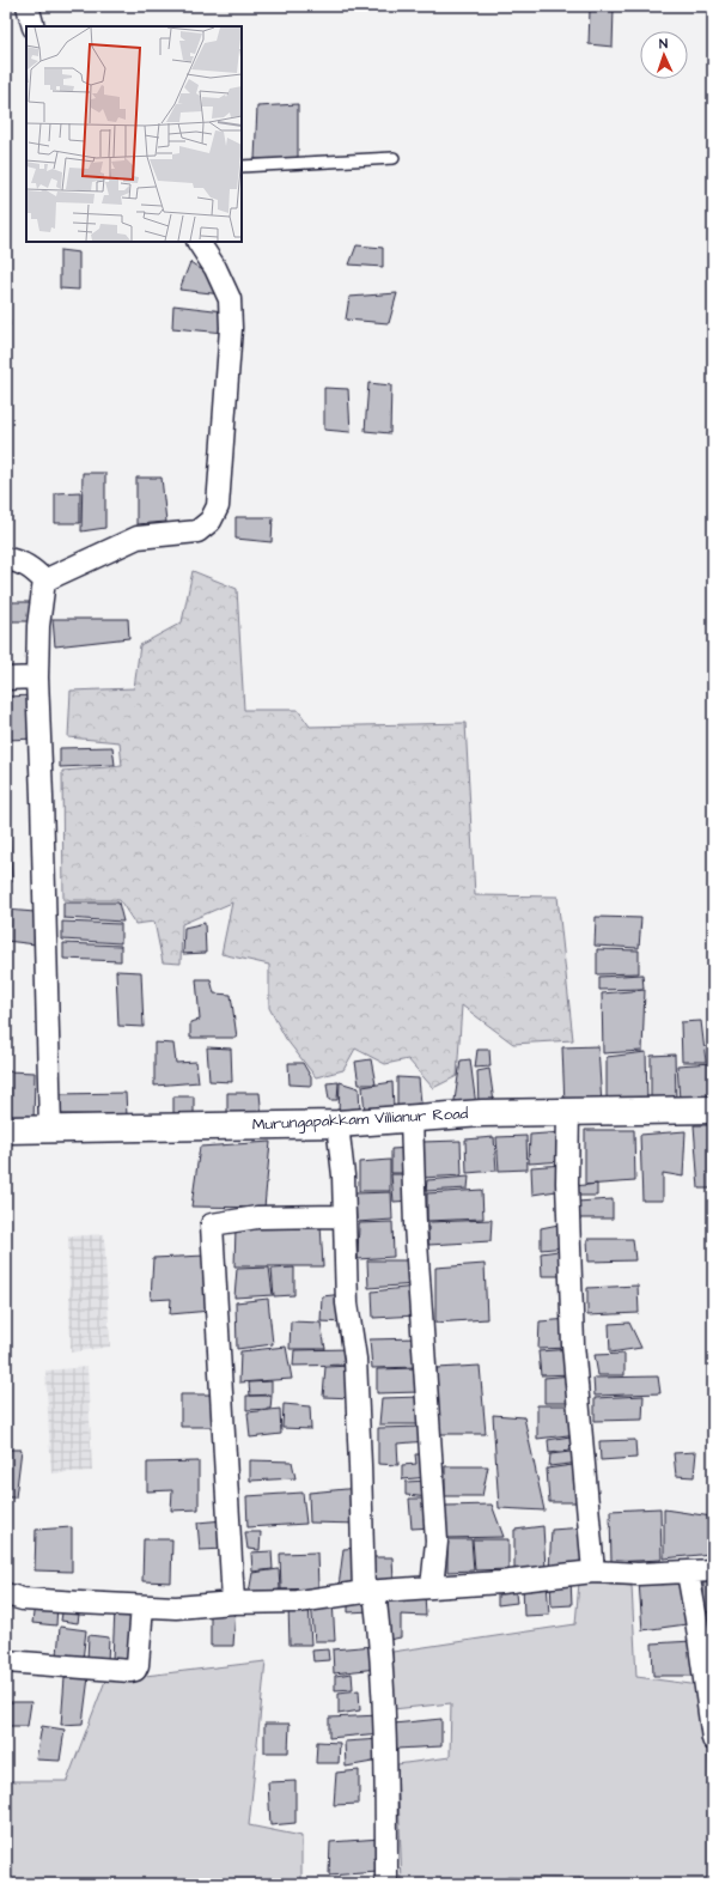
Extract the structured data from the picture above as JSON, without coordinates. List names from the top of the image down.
{
  "streets": {
    "main road": ["Murungapakkam Villianur Road"]
  },
  "north": "top"
}
